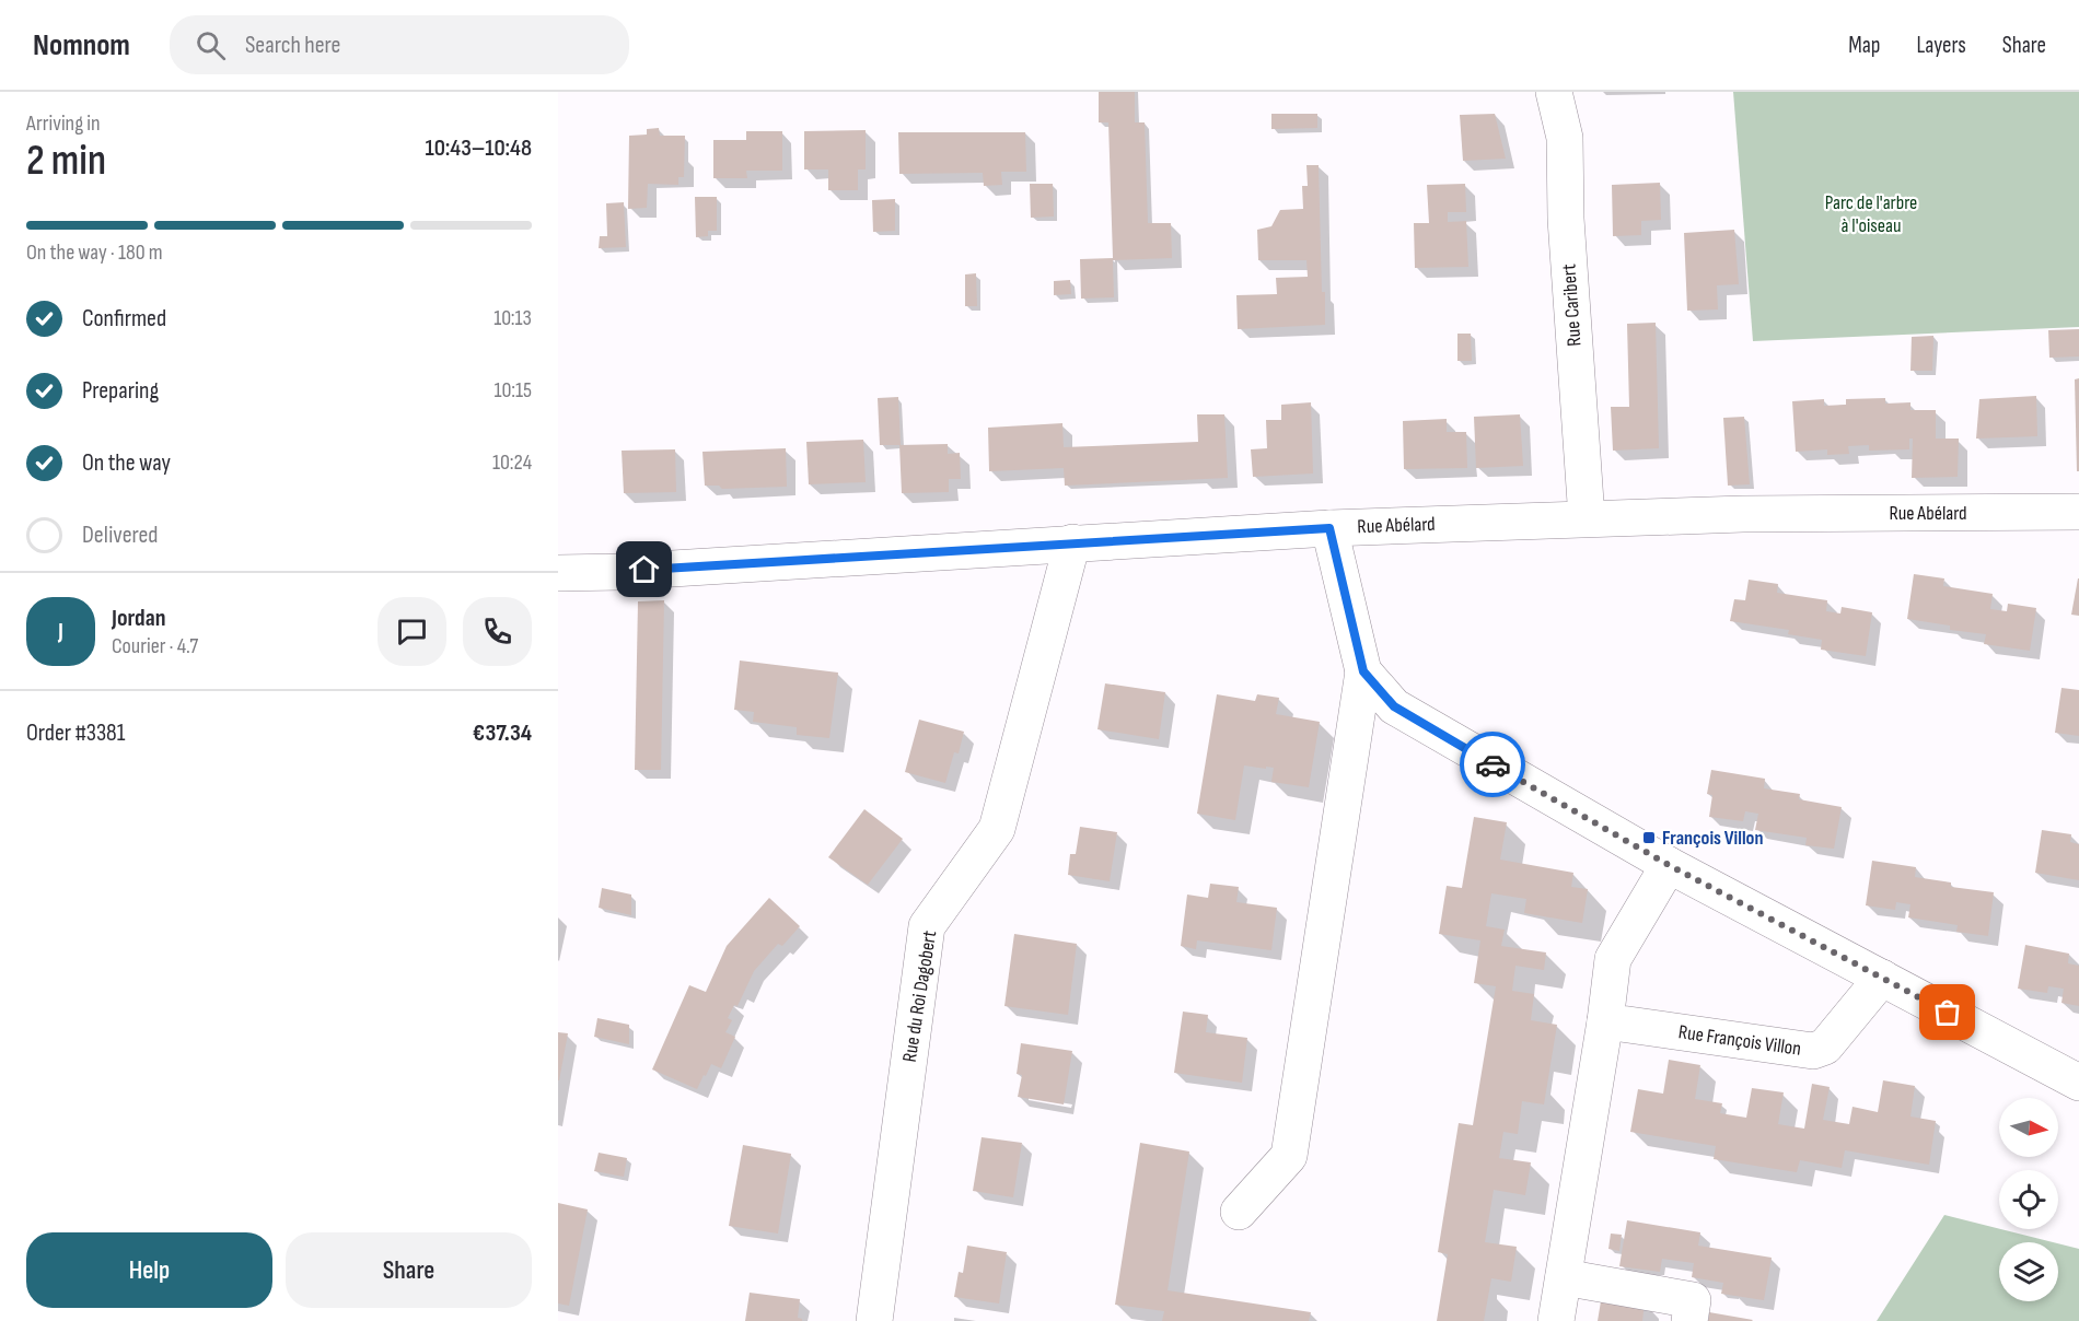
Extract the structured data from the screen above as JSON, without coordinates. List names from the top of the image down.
{
  "streets": {
    "street": [
      "Rue Caribert",
      "Rue Abélard",
      "Rue du Roi Dagobert",
      "Rue François Villon"
    ]
  },
  "crossings": [
    ["Rue Caribert", "Rue Abélard"],
    ["Rue Abélard", "Rue du Roi Dagobert"]
  ],
  "parks": ["Parc de l'arbre à l'oiseau"],
  "places": {
    "transit": ["François Villon"]
  },
  "north": "right",
  "page": {
    "header": "Nomnom",
    "search": "Search here",
    "nav": ["Map", "Layers", "Share"],
    "heading": ["2 min", "Arriving in", "10:43–10:48"],
    "panel": [
      "Jordan",
      "Courier · 4.7",
      "Order #3381",
      "€37.34"
    ],
    "bar": "On the way · 180 m",
    "list": [
      ["Confirmed", "10:13"],
      ["Preparing", "10:15"],
      ["On the way", "10:24"],
      "Delivered"
    ],
    "round": "J",
    "buttons": ["Help", "Share"]
  }
}
